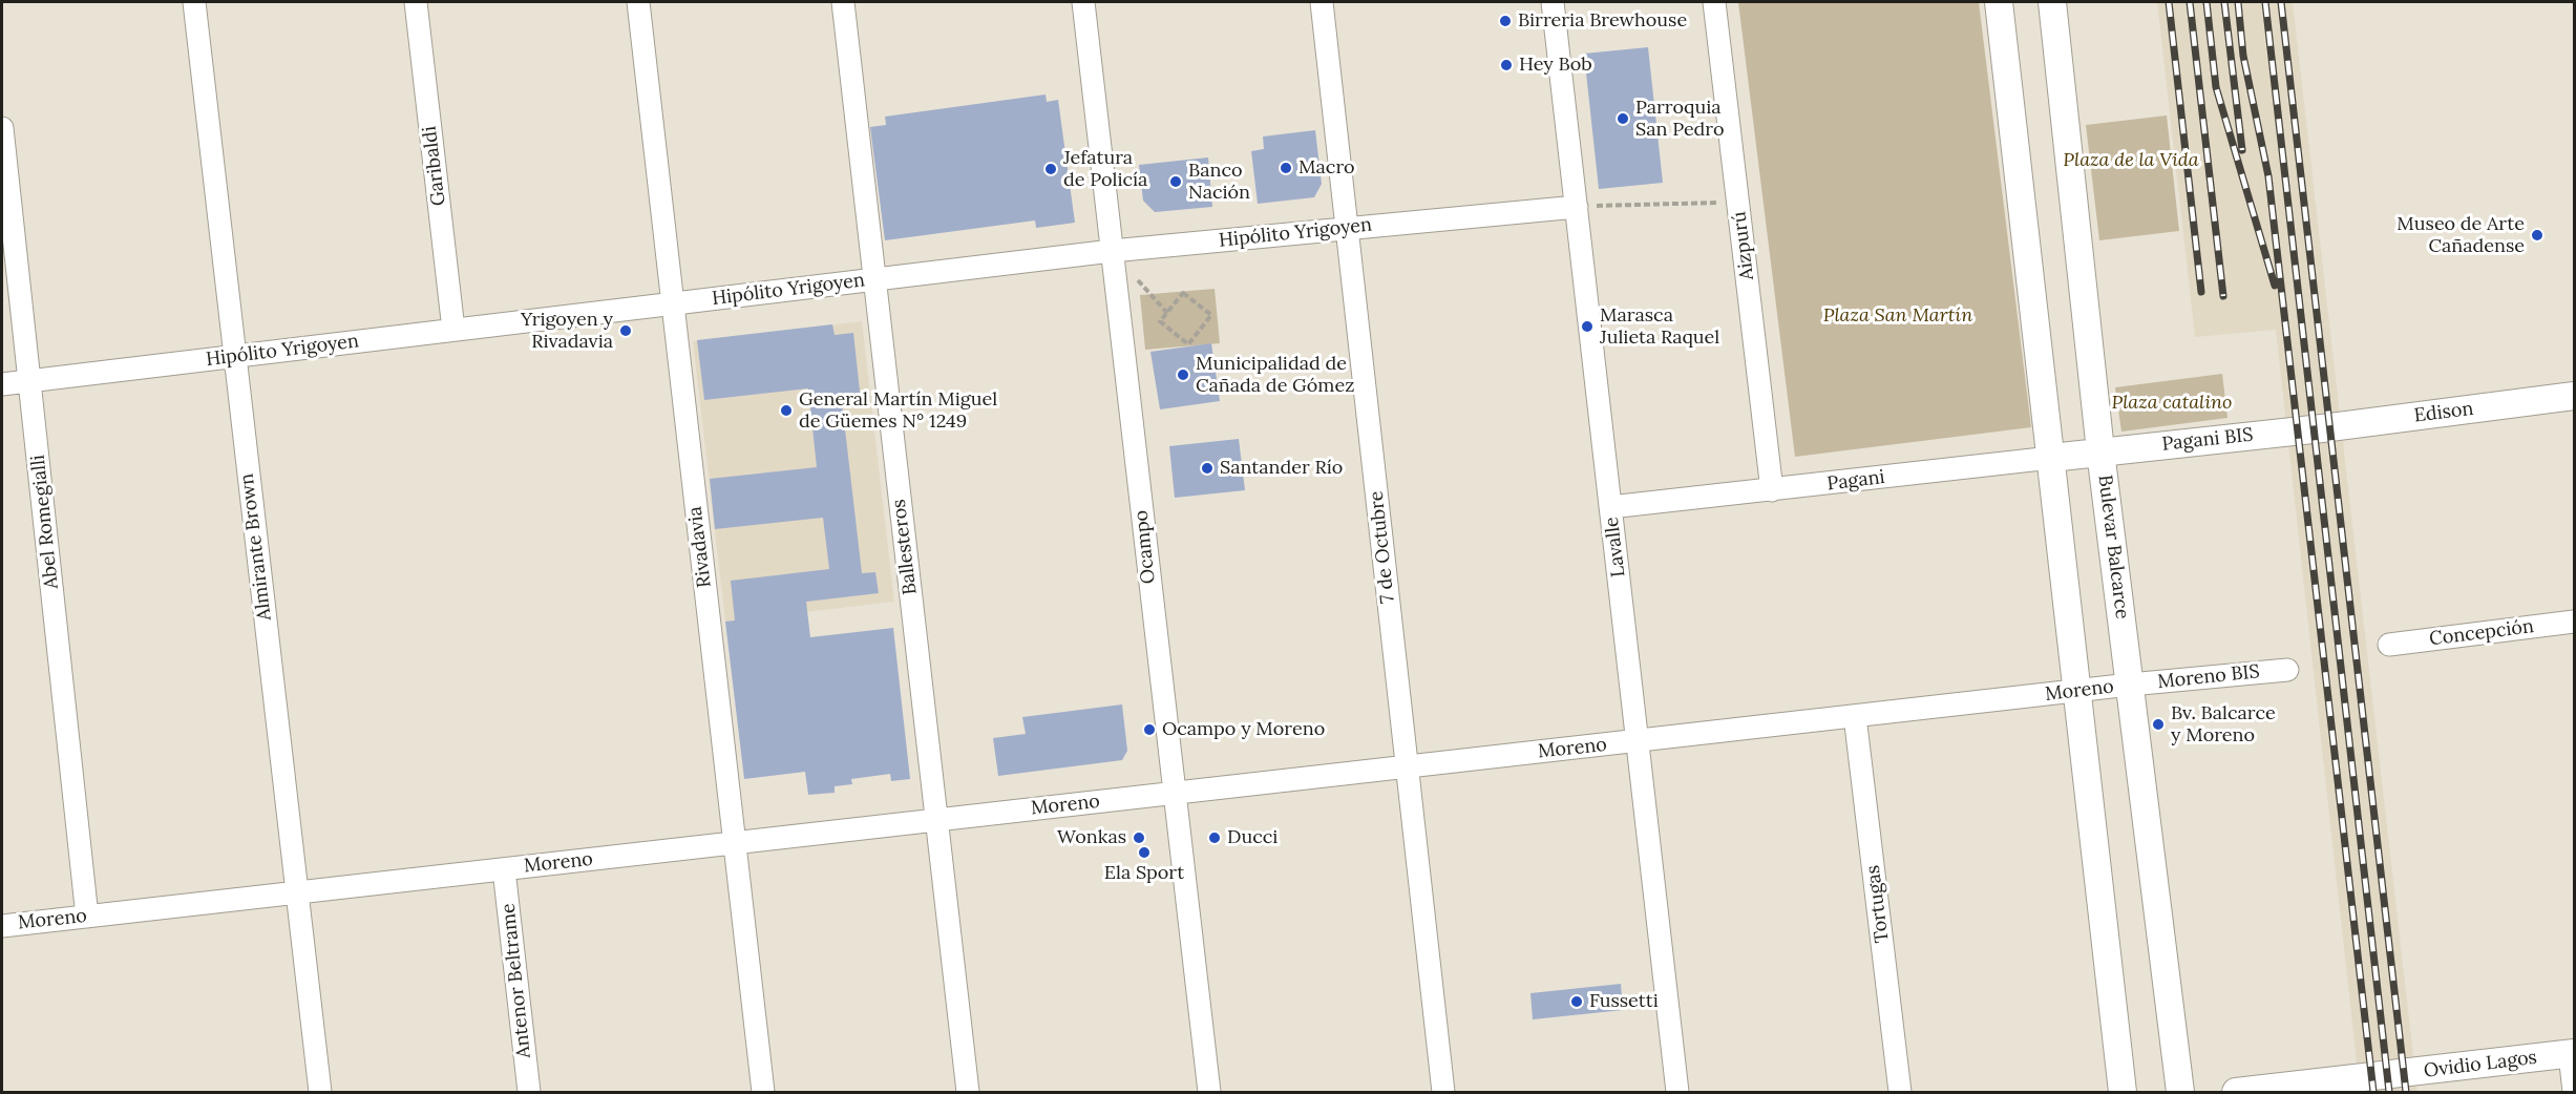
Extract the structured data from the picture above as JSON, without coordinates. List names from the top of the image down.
{
  "streets": {
    "main road": [
      "Edison",
      "Pagani BIS",
      "Pagani",
      "Bulevar Balcarce",
      "Ovidio Lagos"
    ],
    "street": [
      "Garibaldi",
      "Hipólito Yrigoyen",
      "Aizpurú",
      "Abel Romegialli",
      "Almirante Brown",
      "Rivadavia",
      "Ballesteros",
      "Ocampo",
      "7 de Octubre",
      "Lavalle",
      "Concepción",
      "Moreno BIS",
      "Moreno",
      "Tortugas",
      "Antenor Beltrame"
    ]
  },
  "crossings": [
    ["Garibaldi", "Hipólito Yrigoyen"],
    ["Hipólito Yrigoyen", "Abel Romegialli"],
    ["Hipólito Yrigoyen", "Almirante Brown"],
    ["Hipólito Yrigoyen", "Rivadavia"],
    ["Hipólito Yrigoyen", "Ballesteros"],
    ["Hipólito Yrigoyen", "Ocampo"],
    ["Hipólito Yrigoyen", "7 de Octubre"],
    ["Hipólito Yrigoyen", "Lavalle"],
    ["Aizpurú", "Pagani"],
    ["Edison", "Pagani BIS"],
    ["Pagani BIS", "Pagani"],
    ["Pagani BIS", "Bulevar Balcarce"],
    ["Pagani", "Lavalle"],
    ["Pagani", "Bulevar Balcarce"],
    ["Abel Romegialli", "Moreno"],
    ["Almirante Brown", "Moreno"],
    ["Rivadavia", "Moreno"],
    ["Ballesteros", "Moreno"],
    ["Ocampo", "Moreno"],
    ["7 de Octubre", "Moreno"],
    ["Lavalle", "Moreno"],
    ["Bulevar Balcarce", "Moreno BIS"],
    ["Bulevar Balcarce", "Moreno"],
    ["Moreno BIS", "Moreno"],
    ["Moreno", "Tortugas"],
    ["Moreno", "Antenor Beltrame"]
  ],
  "parks": ["Plaza de la Vida", "Plaza San Martín", "Plaza catalino"],
  "places": [
    "Birreria Brewhouse",
    "Hey Bob",
    "Parroquia San Pedro",
    "Macro",
    "Jefatura de Policía",
    "Banco Nación",
    "Museo de Arte Cañadense",
    "Marasca Julieta Raquel",
    "Yrigoyen y Rivadavia",
    "Municipalidad de Cañada de Gómez",
    "General Martín Miguel de Güemes N° 1249",
    "Santander Río",
    "Bv. Balcarce y Moreno",
    "Ocampo y Moreno",
    "Wonkas",
    "Ducci",
    "Ela Sport",
    "Fussetti"
  ]
}
